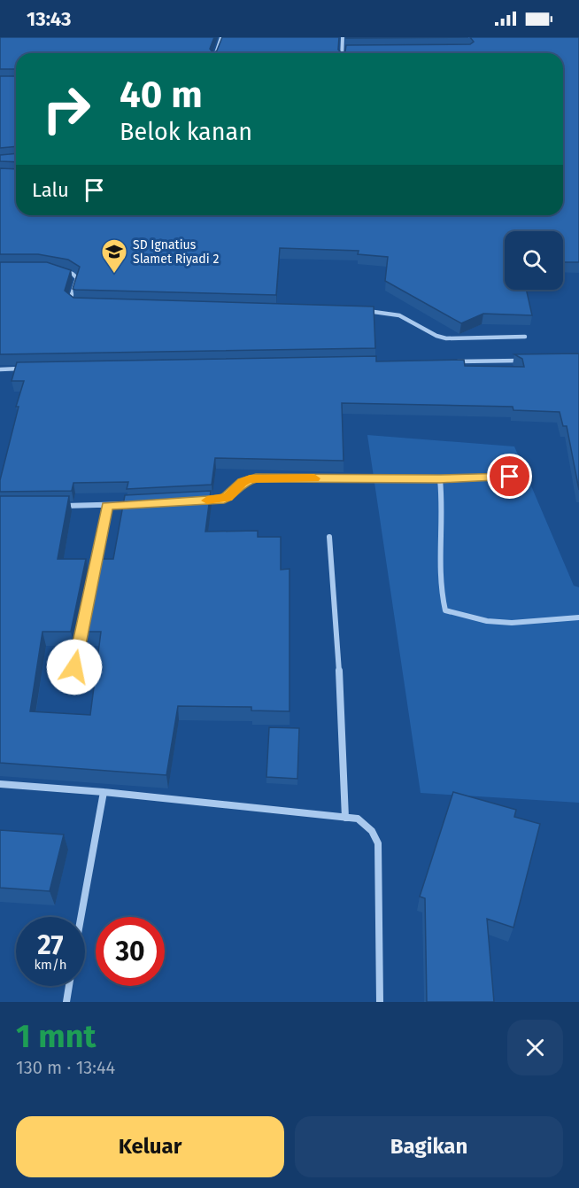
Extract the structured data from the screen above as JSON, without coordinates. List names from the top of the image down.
{
  "places": {
    "school or university": ["SD Ignatius Slamet Riyadi 2"]
  },
  "page": {
    "status": "13:43",
    "turn": ["40 m", "Belok kanan"],
    "then": "Lalu",
    "speed": "27 km/h",
    "limit": "30",
    "heading": ["1 mnt", "130 m · 13:44"],
    "buttons": ["Keluar", "Bagikan"]
  }
}
